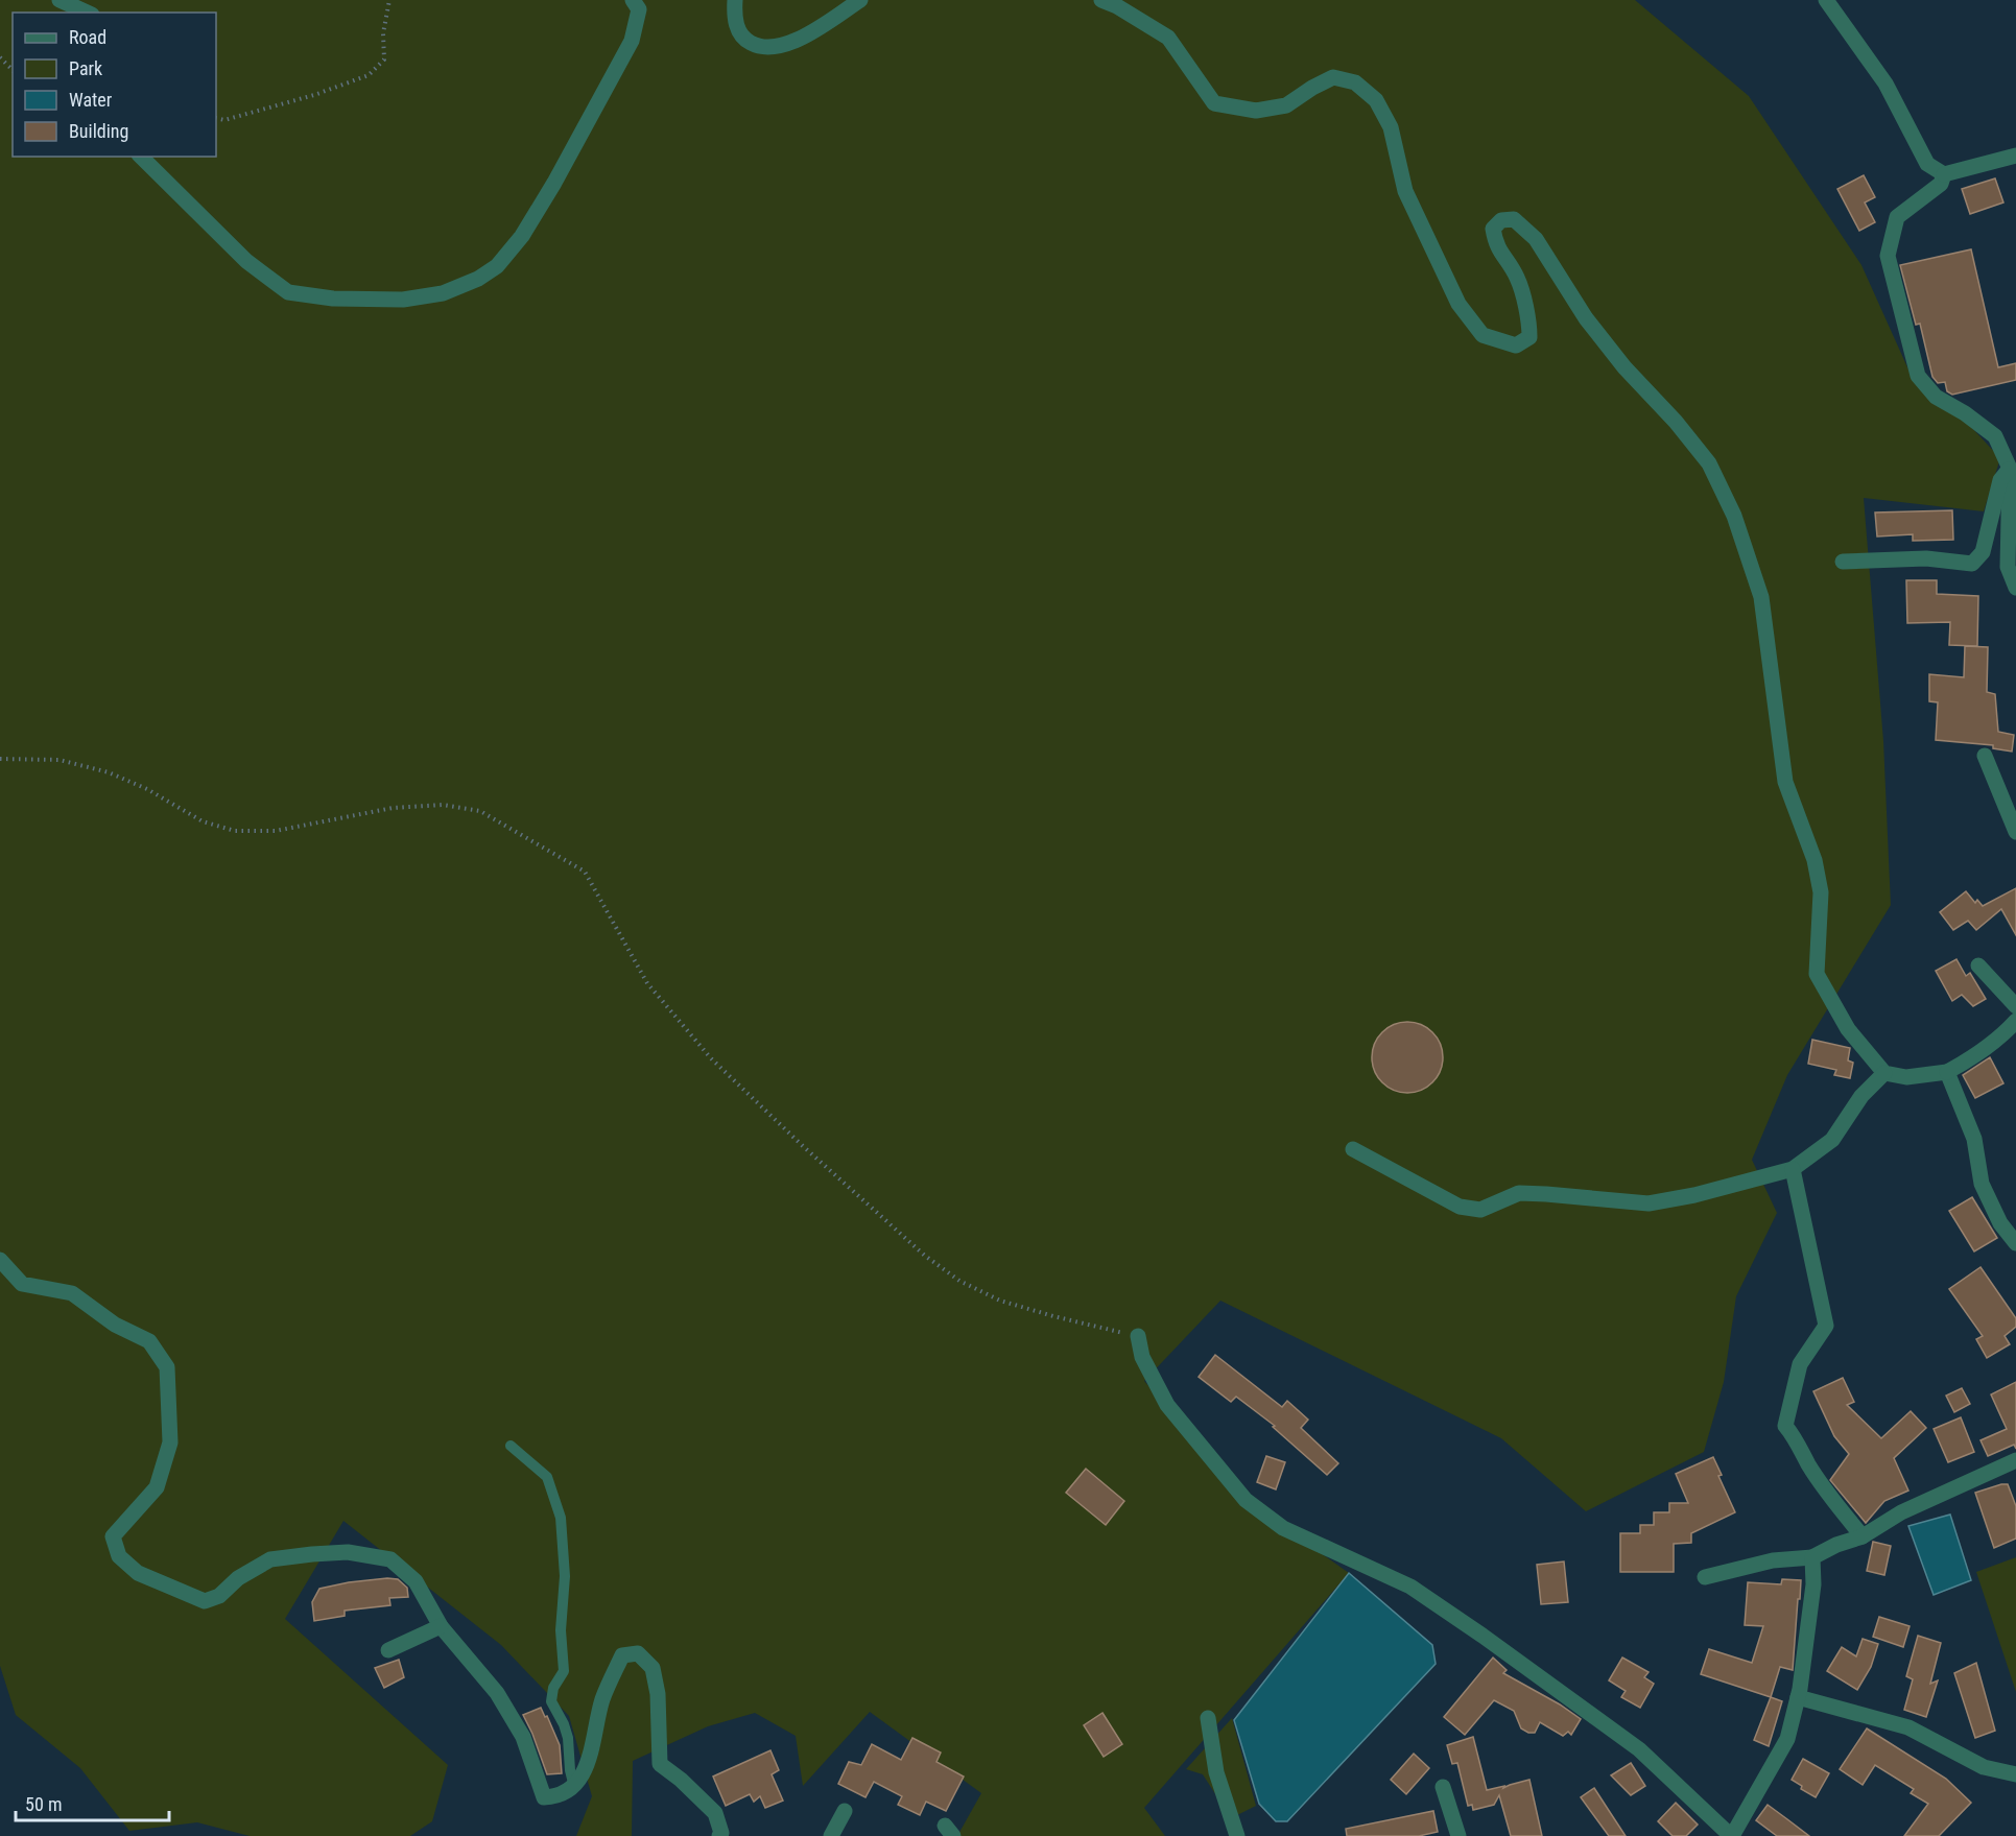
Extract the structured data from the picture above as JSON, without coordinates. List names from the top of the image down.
{
  "legend": [
    "Road",
    "Park",
    "Water",
    "Building"
  ],
  "scale_bar": "50 m"
}
